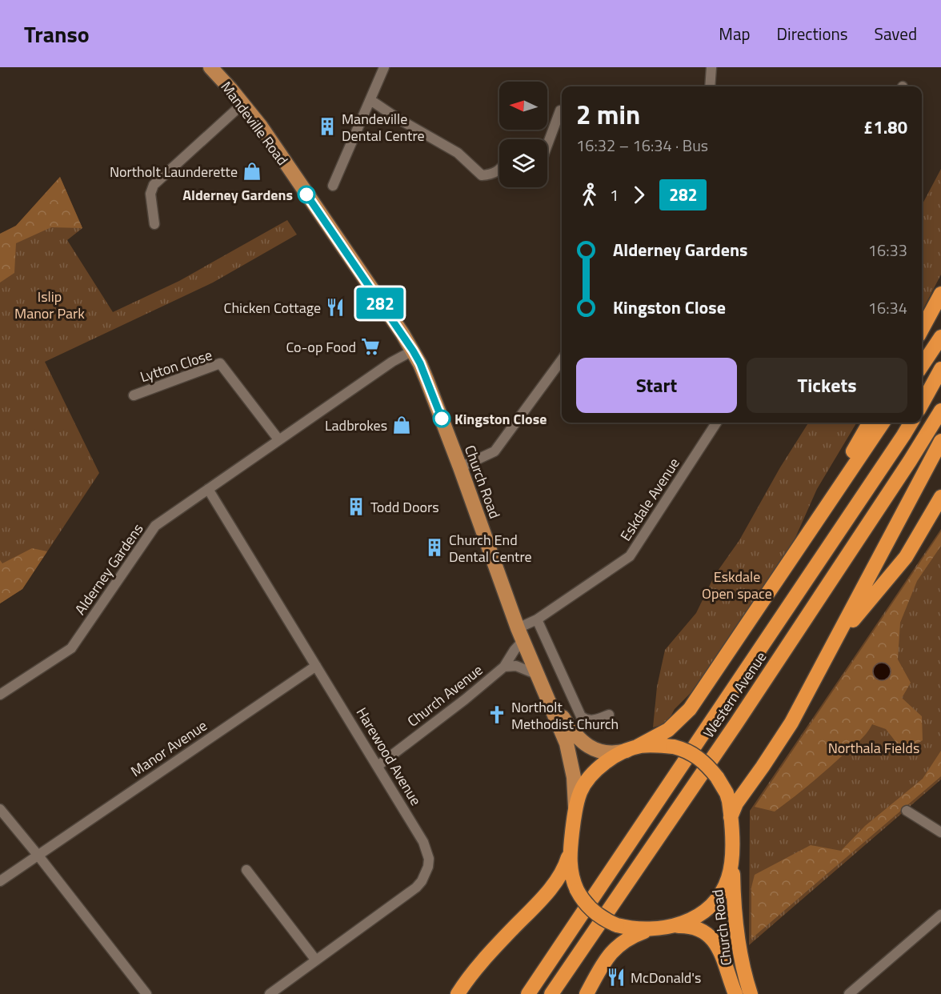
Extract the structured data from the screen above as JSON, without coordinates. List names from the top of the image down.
{
  "streets": {
    "highway": ["Church Road", "Western Avenue"],
    "main road": ["Mandeville Road"],
    "street": [
      "Lytton Close",
      "Eskdale Avenue",
      "Alderney Gardens",
      "Church Avenue",
      "Manor Avenue",
      "Harewood Avenue"
    ]
  },
  "crossings": [
    ["Mandeville Road", "Church Road"],
    ["Lytton Close", "Alderney Gardens"],
    ["Church Road", "Eskdale Avenue"],
    ["Church Road", "Alderney Gardens"],
    ["Church Road", "Church Avenue"],
    ["Eskdale Avenue", "Church Avenue"],
    ["Alderney Gardens", "Harewood Avenue"],
    ["Church Avenue", "Harewood Avenue"],
    ["Manor Avenue", "Harewood Avenue"]
  ],
  "parks": ["Islip Manor Park", "Eskdale Open space", "Northala Fields"],
  "places": {
    "building": ["Mandeville Dental Centre", "Todd Doors", "Church End Dental Centre"],
    "shop": ["Northolt Launderette", "Ladbrokes"],
    "other": ["Alderney Gardens", "Kingston Close"],
    "restaurant": ["Chicken Cottage", "McDonald's"],
    "supermarket": ["Co-op Food"],
    "church": ["Northolt Methodist Church"]
  },
  "lines": ["bus line 282"],
  "north": "left",
  "page": {
    "header": "Transo",
    "nav": ["Map", "Directions", "Saved"],
    "on_map": "282",
    "heading": ["2 min", "16:32 – 16:34 · Bus", "£1.80"],
    "legs": ["1", "282"],
    "list": [
      {
        "name": "Alderney Gardens",
        "value": "16:33"
      },
      {
        "name": "Kingston Close",
        "value": "16:34"
      }
    ],
    "buttons": ["Start", "Tickets"]
  }
}
